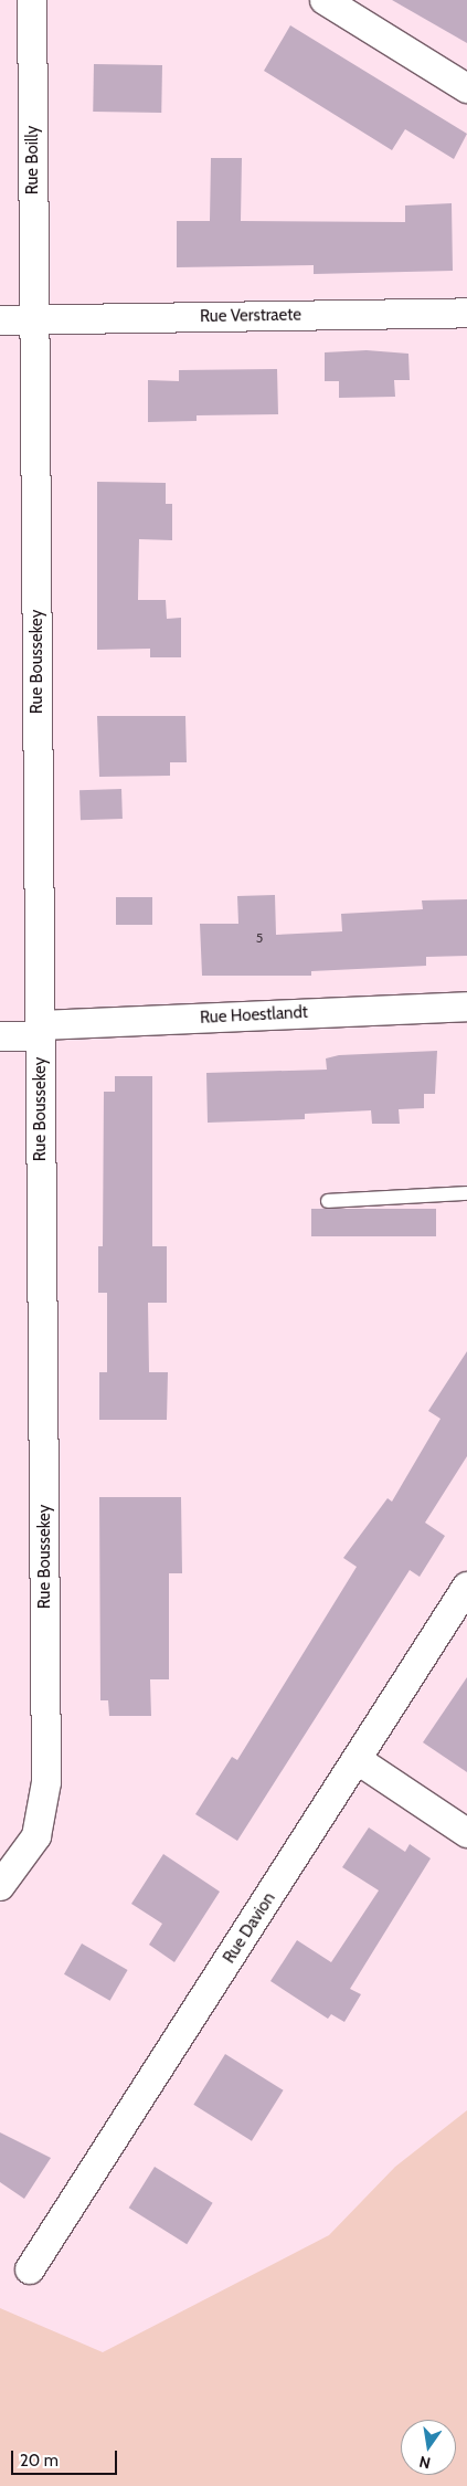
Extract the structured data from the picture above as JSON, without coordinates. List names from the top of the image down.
{
  "streets": {
    "street": [
      "Rue Boilly",
      "Rue Verstraete",
      "Rue Boussekey",
      "Rue Hoestlandt",
      "Rue Davion"
    ]
  },
  "crossings": [
    ["Rue Boilly", "Rue Verstraete"],
    ["Rue Boilly", "Rue Boussekey"],
    ["Rue Verstraete", "Rue Boussekey"],
    ["Rue Boussekey", "Rue Hoestlandt"]
  ],
  "house_numbers": ["5"],
  "scale_bar": "20 m",
  "north": "bottom"
}
